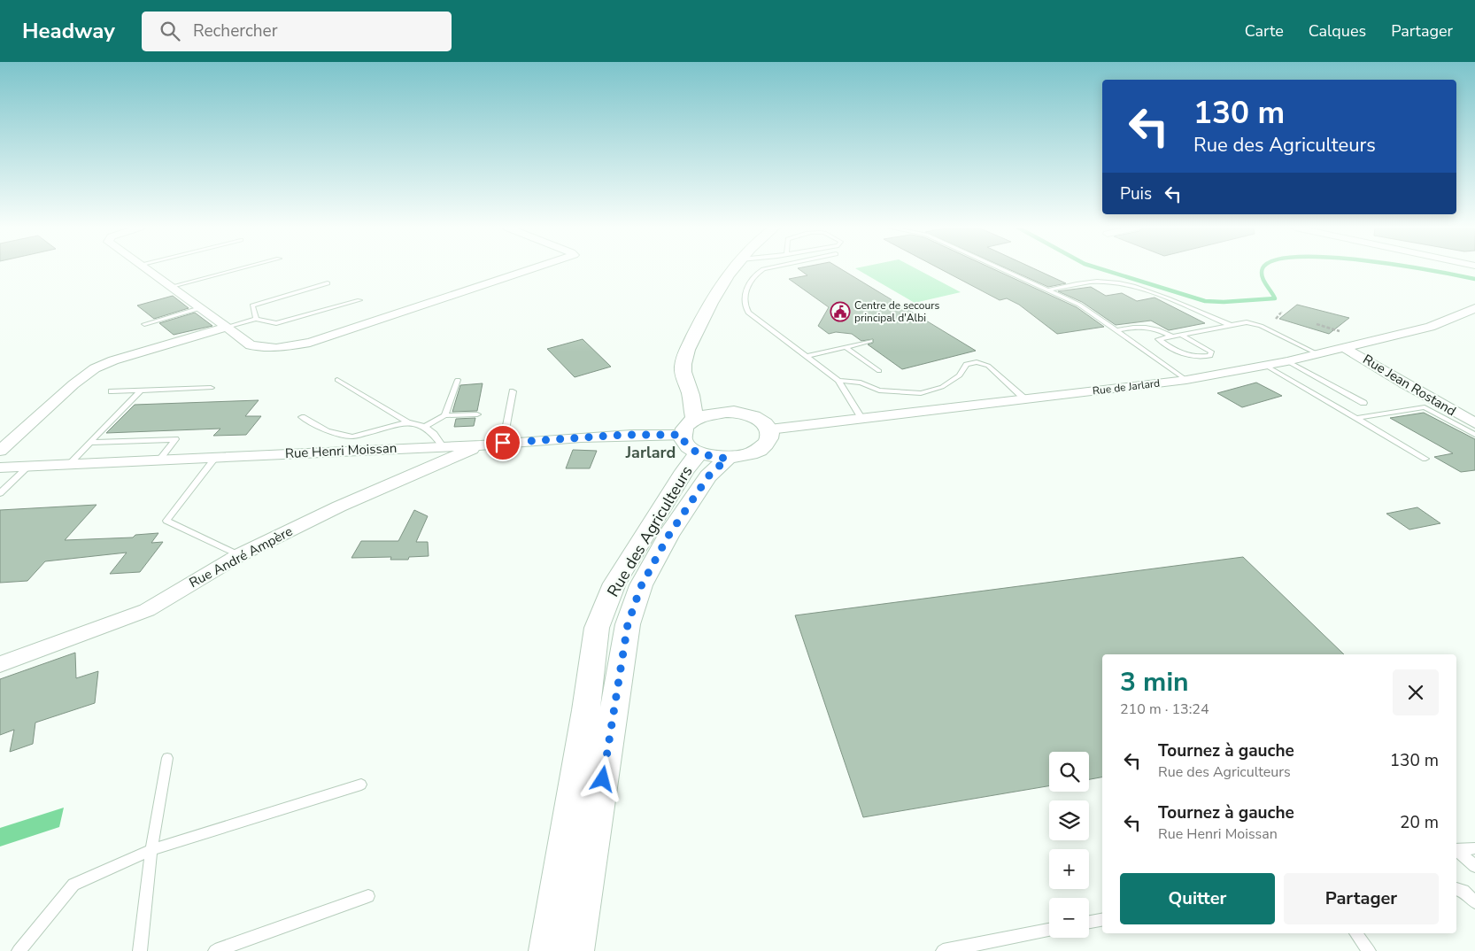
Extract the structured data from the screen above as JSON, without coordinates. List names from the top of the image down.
{
  "streets": {
    "street": [
      "Rue Jean Rostand",
      "Rue de Jarlard",
      "Rue Henri Moissan",
      "Rue des Agriculteurs",
      "Rue André Ampère"
    ]
  },
  "crossings": [
    ["Rue Jean Rostand", "Rue de Jarlard"],
    ["Rue de Jarlard", "Rue des Agriculteurs"],
    ["Rue Henri Moissan", "Rue des Agriculteurs"],
    ["Rue Henri Moissan", "Rue André Ampère"]
  ],
  "districts": ["Jarlard"],
  "places": {
    "public building": ["Centre de secours principal d'Albi"]
  },
  "page": {
    "header": "Headway",
    "search": "Rechercher",
    "nav": ["Carte", "Calques", "Partager"],
    "turn": ["130 m", "Rue des Agriculteurs"],
    "then": "Puis",
    "heading": ["3 min", "210 m · 13:24"],
    "list": [
      {
        "name": "Tournez à gauche",
        "note": "Rue des Agriculteurs",
        "value": "130 m"
      },
      {
        "name": "Tournez à gauche",
        "note": "Rue Henri Moissan",
        "value": "20 m"
      }
    ],
    "map_buttons": ["+", "−"],
    "buttons": ["Quitter", "Partager"]
  }
}
